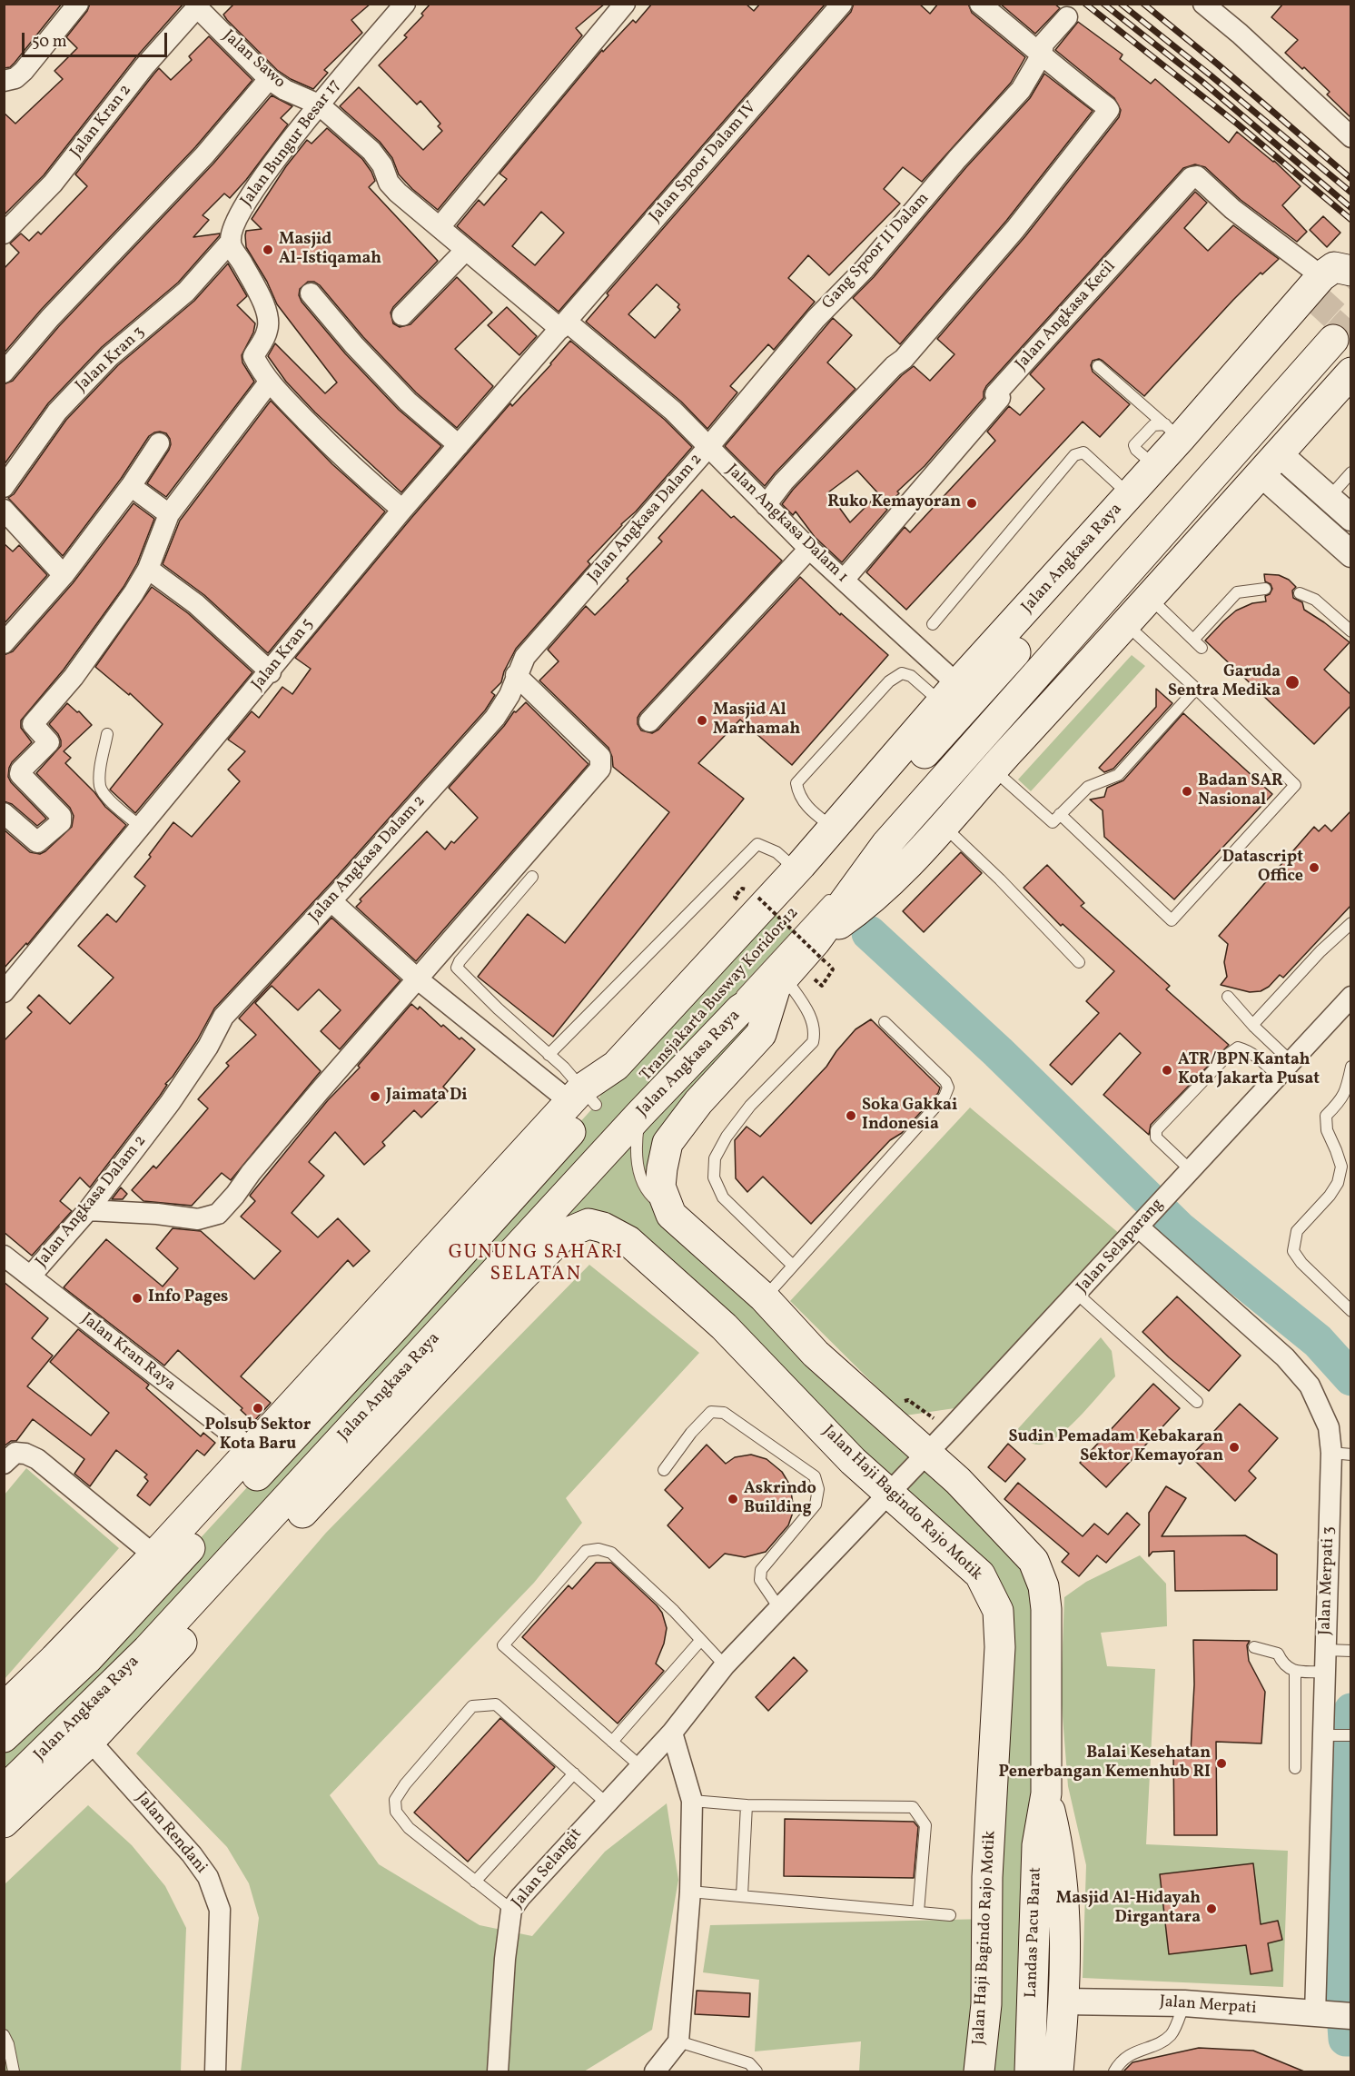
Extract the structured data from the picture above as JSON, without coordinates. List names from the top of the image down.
{
  "streets": {
    "main road": ["Jalan Angkasa Raya", "Jalan Haji Bagindo Rajo Motik", "Landas Pacu Barat"],
    "street": [
      "Jalan Sawo",
      "Jalan Kran 2",
      "Jalan Bungur Besar 17",
      "Jalan Spoor Dalam IV",
      "Gang Spoor II Dalam",
      "Jalan Angkasa Kecil",
      "Jalan Kran 3",
      "Jalan Angkasa Dalam 2",
      "Jalan Angkasa Dalam 1",
      "Jalan Kran 5",
      "Jalan Selaparang",
      "Jalan Kran Raya",
      "Jalan Merpati 3",
      "Jalan Rendani",
      "Jalan Selangit",
      "Jalan Merpati"
    ],
    "lane": ["Transjakarta Busway Koridor 12"]
  },
  "crossings": [
    ["Jalan Sawo", "Jalan Kran 2"],
    ["Jalan Sawo", "Jalan Bungur Besar 17"],
    ["Jalan Sawo", "Jalan Angkasa Dalam 1"],
    ["Jalan Bungur Besar 17", "Jalan Kran 3"],
    ["Jalan Bungur Besar 17", "Jalan Angkasa Dalam 1"],
    ["Jalan Spoor Dalam IV", "Jalan Angkasa Dalam 1"],
    ["Jalan Spoor Dalam IV", "Jalan Kran 5"],
    ["Gang Spoor II Dalam", "Jalan Angkasa Dalam 2"],
    ["Gang Spoor II Dalam", "Jalan Angkasa Dalam 1"],
    ["Jalan Angkasa Kecil", "Jalan Angkasa Dalam 1"],
    ["Jalan Angkasa Kecil", "Jalan Angkasa Raya"],
    ["Jalan Angkasa Dalam 2", "Jalan Angkasa Dalam 1"],
    ["Jalan Angkasa Dalam 2", "Jalan Kran Raya"],
    ["Jalan Angkasa Dalam 1", "Jalan Angkasa Raya"],
    ["Jalan Angkasa Dalam 1", "Jalan Kran 5"],
    ["Jalan Angkasa Raya", "Transjakarta Busway Koridor 12"],
    ["Jalan Angkasa Raya", "Jalan Kran Raya"],
    ["Jalan Angkasa Raya", "Jalan Haji Bagindo Rajo Motik"],
    ["Jalan Angkasa Raya", "Jalan Rendani"],
    ["Jalan Selaparang", "Jalan Haji Bagindo Rajo Motik"],
    ["Jalan Selaparang", "Jalan Merpati 3"],
    ["Jalan Selaparang", "Jalan Selangit"],
    ["Jalan Haji Bagindo Rajo Motik", "Jalan Selangit"],
    ["Jalan Merpati 3", "Jalan Merpati"]
  ],
  "districts": ["GUNUNG SAHARI SELATAN"],
  "places": [
    "Masjid Al-Istiqamah",
    "Ruko Kemayoran",
    "Garuda Sentra Medika",
    "Masjid Al Marhamah",
    "Badan SAR Nasional",
    "Datascript Office",
    "ATR/BPN Kantah Kota Jakarta Pusat",
    "Jaimata Di",
    "Soka Gakkai Indonesia",
    "Info Pages",
    "Polsub Sektor Kota Baru",
    "Sudin Pemadam Kebakaran Sektor Kemayoran",
    "Askrindo Building",
    "Balai Kesehatan Penerbangan Kemenhub RI",
    "Masjid Al-Hidayah Dirgantara"
  ],
  "scale_bar": "50 m"
}
